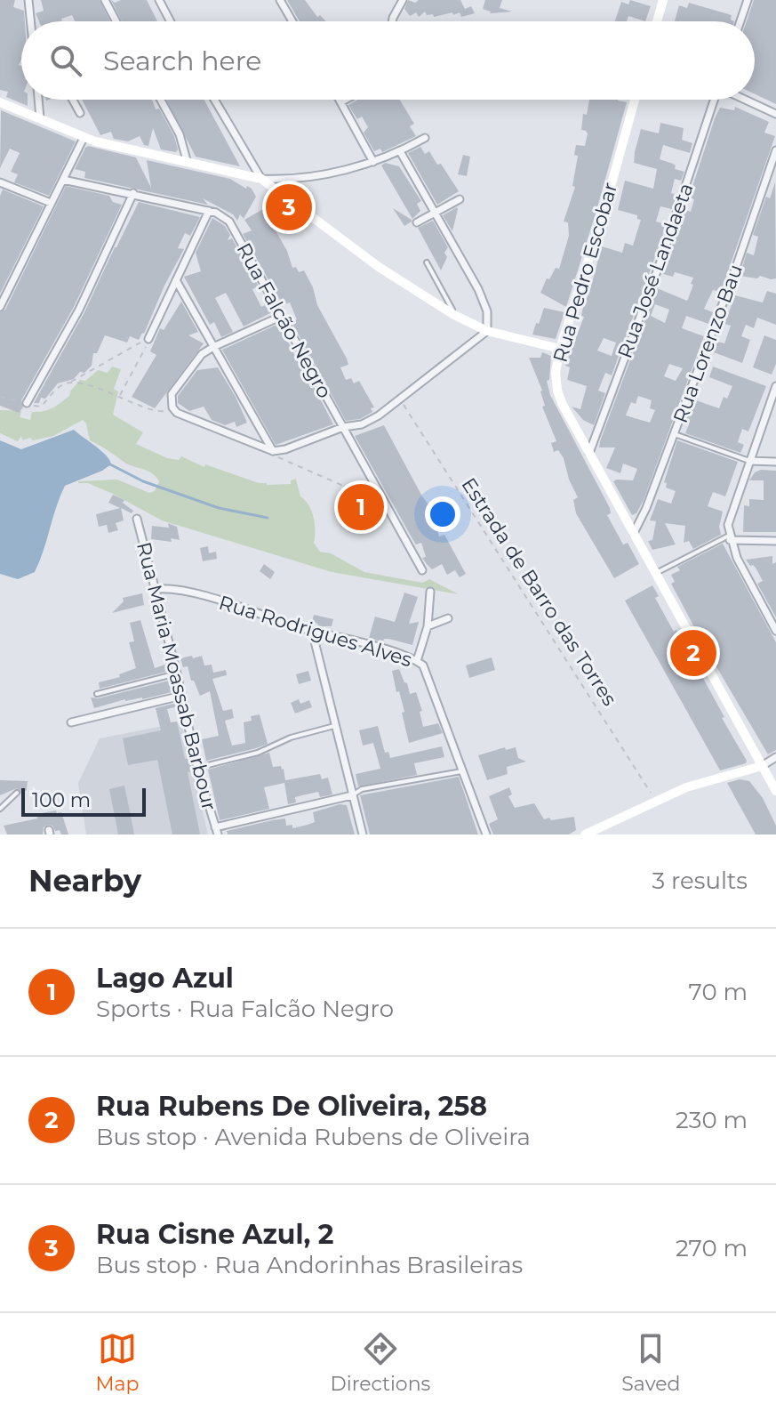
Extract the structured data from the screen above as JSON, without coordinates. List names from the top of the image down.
{
  "streets": {
    "street": [
      "Rua José Landaeta",
      "Rua Pedro Escobar",
      "Rua Falcão Negro",
      "Rua Lorenzo Bau",
      "Rua Rodrigues Alves",
      "Rua Maria Moassab Barbour"
    ],
    "path": ["Estrada de Barro das Torres"]
  },
  "crossings": [
    ["Rua José Landaeta", "Rua Pedro Escobar"],
    ["Rua Pedro Escobar", "Rua Lorenzo Bau"],
    ["Rua Rodrigues Alves", "Rua Maria Moassab Barbour"]
  ],
  "scale_bar": "100 m",
  "page": {
    "search": "Search here",
    "pins": ["3", "1", "2"],
    "scale": "100 m",
    "heading": ["Nearby", "3 results"],
    "list": [
      {
        "mark": "1",
        "name": "Lago Azul",
        "note": "Sports · Rua Falcão Negro",
        "value": "70 m"
      },
      {
        "mark": "2",
        "name": "Rua Rubens De Oliveira, 258",
        "note": "Bus stop · Avenida Rubens de Oliveira",
        "value": "230 m"
      },
      {
        "mark": "3",
        "name": "Rua Cisne Azul, 2",
        "note": "Bus stop · Rua Andorinhas Brasileiras",
        "value": "270 m"
      }
    ],
    "nav": ["Map", "Directions", "Saved"]
  }
}
